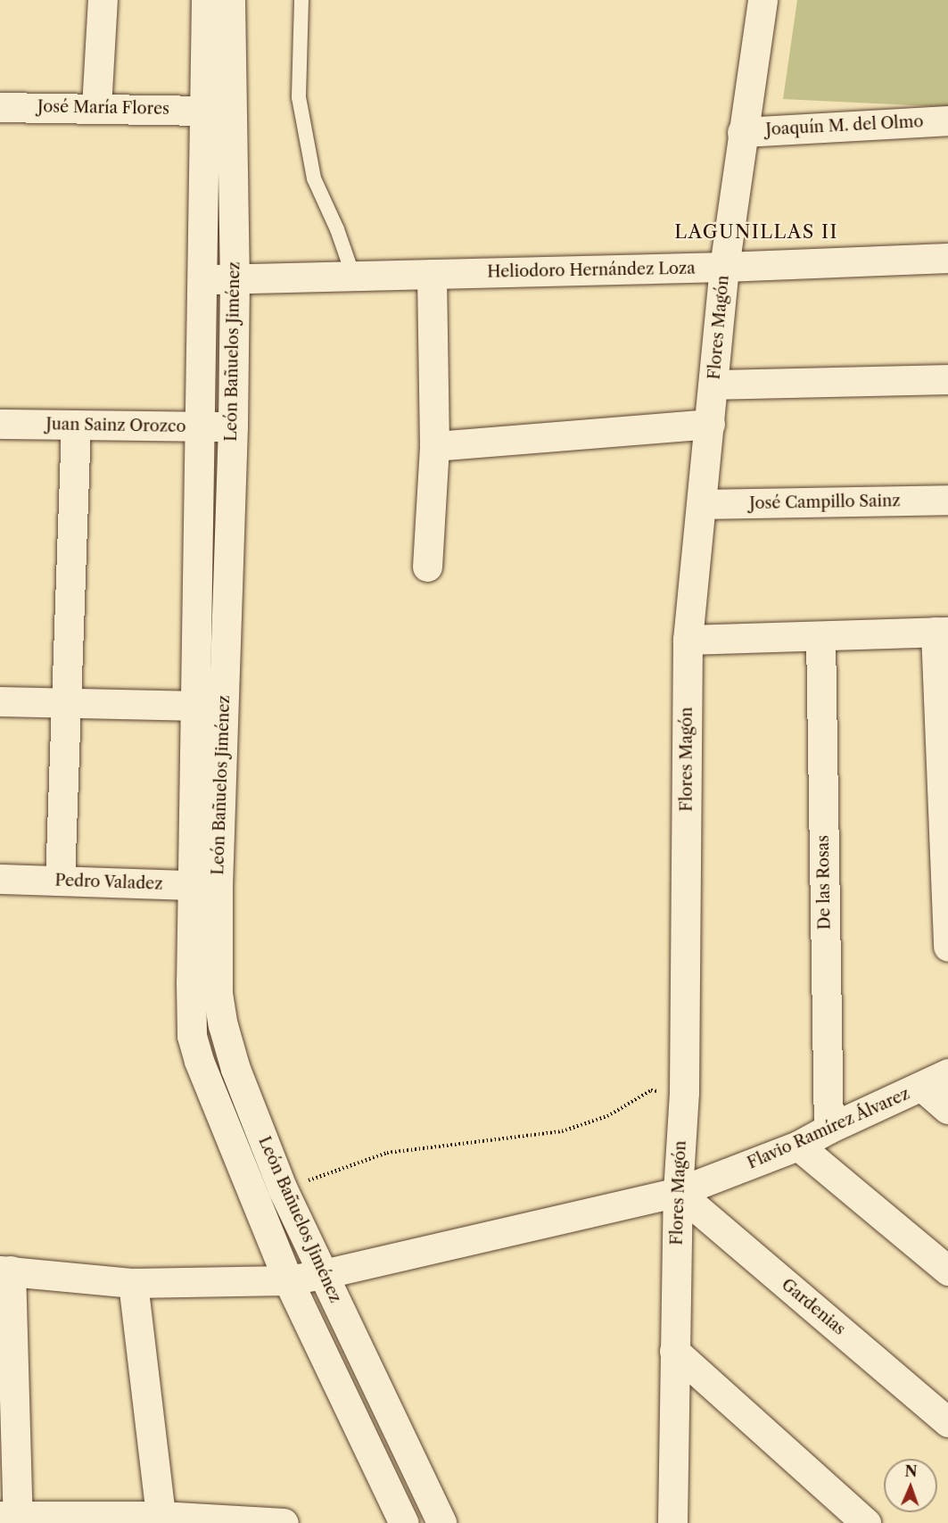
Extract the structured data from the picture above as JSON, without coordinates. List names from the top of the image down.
{
  "streets": {
    "street": [
      "José María Flores",
      "Joaquín M. del Olmo",
      "Heliodoro Hernández Loza",
      "Flores Magón",
      "León Bañuelos Jiménez",
      "Juan Sainz Orozco",
      "José Campillo Sainz",
      "Pedro Valadez",
      "De las Rosas",
      "Flavio Ramírez Álvarez",
      "Gardenias"
    ]
  },
  "crossings": [
    ["José María Flores", "León Bañuelos Jiménez"],
    ["Joaquín M. del Olmo", "Flores Magón"],
    ["Heliodoro Hernández Loza", "Flores Magón"],
    ["Heliodoro Hernández Loza", "León Bañuelos Jiménez"],
    ["Flores Magón", "José Campillo Sainz"],
    ["Flores Magón", "Flavio Ramírez Álvarez"],
    ["Flores Magón", "Gardenias"],
    ["León Bañuelos Jiménez", "Juan Sainz Orozco"],
    ["León Bañuelos Jiménez", "Pedro Valadez"],
    ["León Bañuelos Jiménez", "Flavio Ramírez Álvarez"],
    ["De las Rosas", "Flavio Ramírez Álvarez"],
    ["Flavio Ramírez Álvarez", "Gardenias"]
  ],
  "districts": ["LAGUNILLAS II"],
  "north": "top"
}
